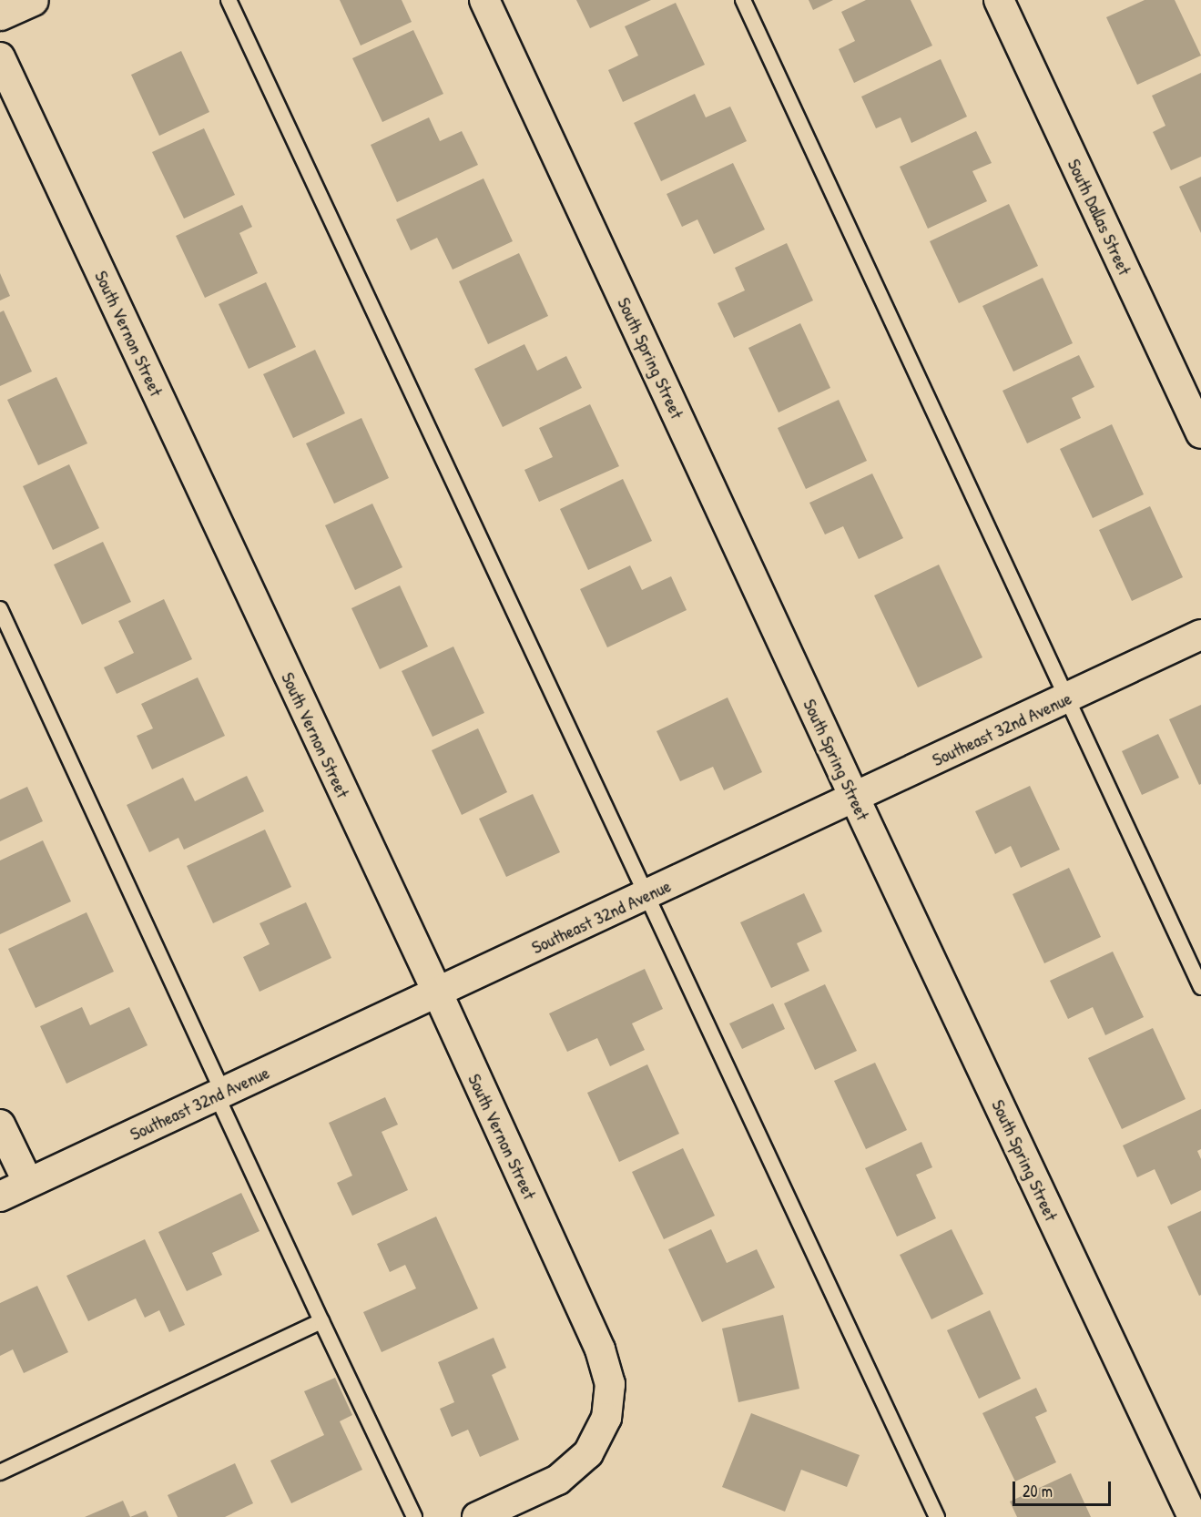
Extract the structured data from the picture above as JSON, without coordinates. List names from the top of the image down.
{
  "streets": {
    "street": [
      "South Dallas Street",
      "South Vernon Street",
      "South Spring Street",
      "Southeast 32nd Avenue"
    ]
  },
  "crossings": [
    ["South Vernon Street", "Southeast 32nd Avenue"],
    ["South Spring Street", "Southeast 32nd Avenue"]
  ],
  "scale_bar": "20 m"
}
